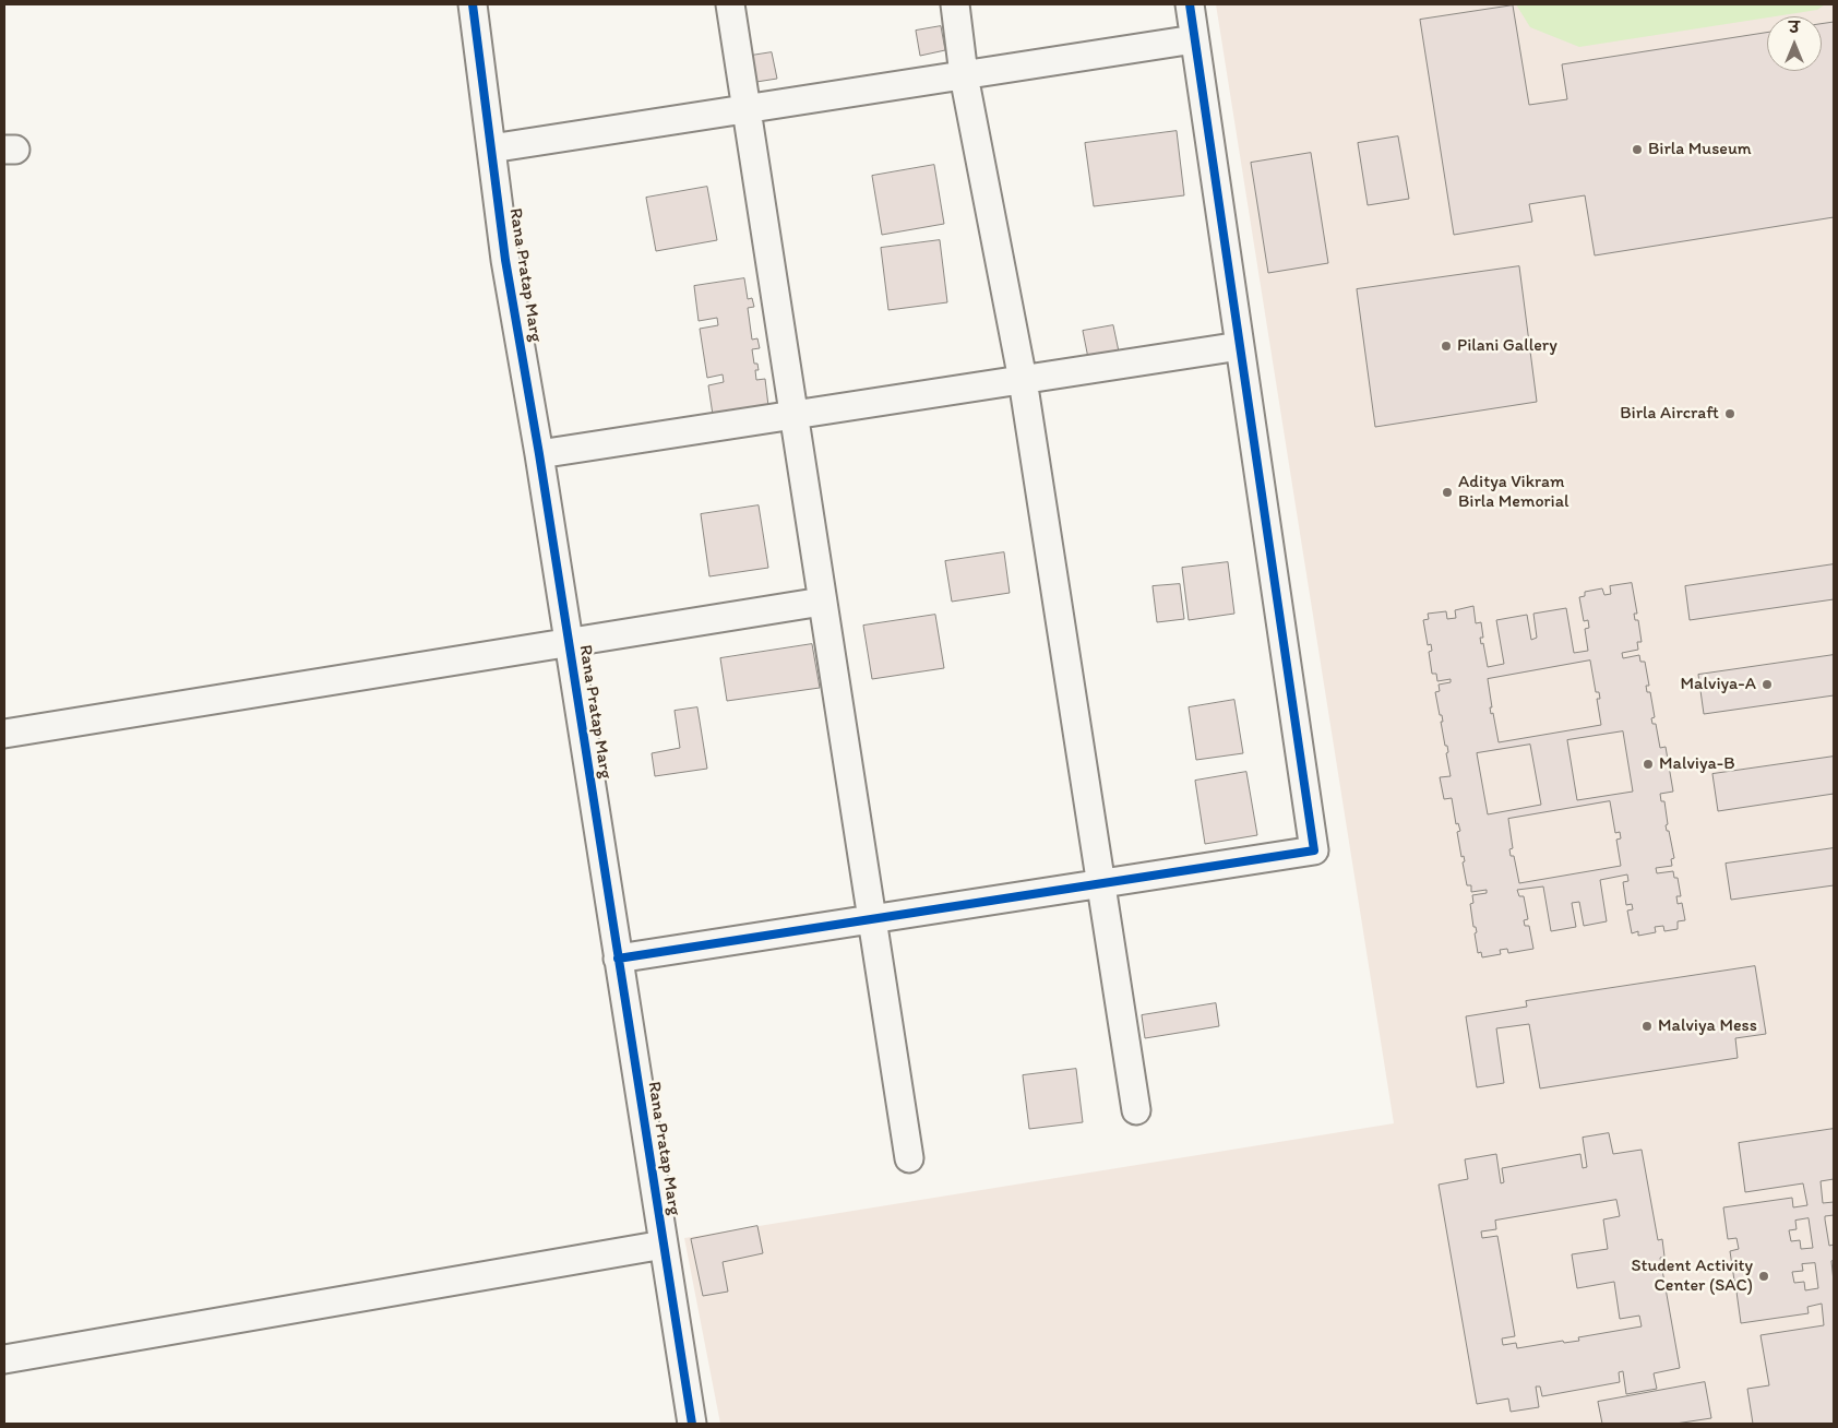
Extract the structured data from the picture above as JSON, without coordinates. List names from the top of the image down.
{
  "streets": {
    "street": ["Rana Pratap Marg"]
  },
  "places": [
    "Birla Museum",
    "Pilani Gallery",
    "Birla Aircraft",
    "Aditya Vikram Birla Memorial",
    "Malviya-A",
    "Malviya-B",
    "Malviya Mess",
    "Student Activity Center (SAC)"
  ],
  "north": "top"
}
